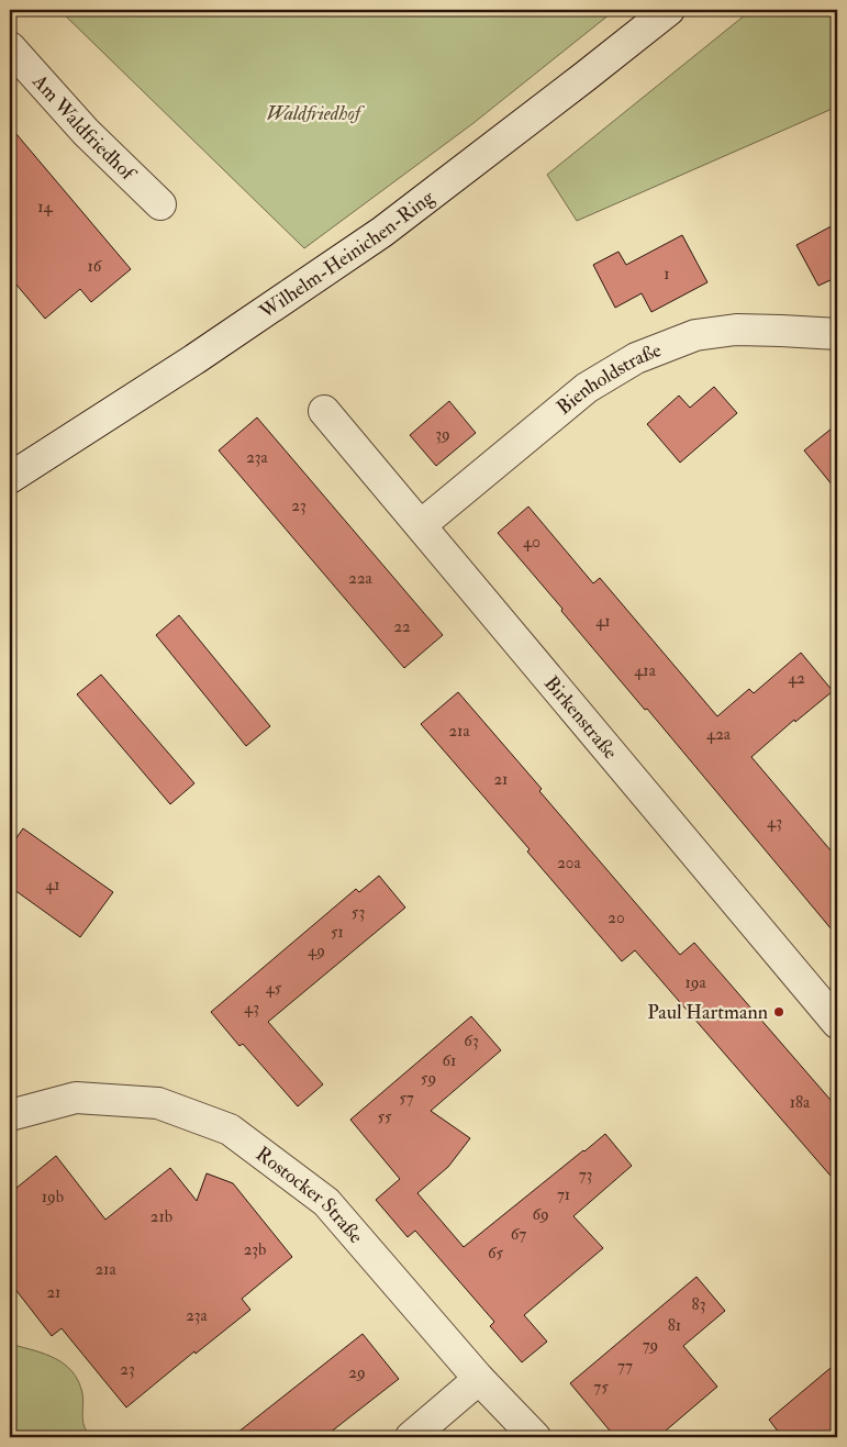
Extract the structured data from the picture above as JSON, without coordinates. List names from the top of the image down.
{
  "streets": {
    "street": [
      "Am Waldfriedhof",
      "Wilhelm-Heinichen-Ring",
      "Bienholdstraße",
      "Birkenstraße",
      "Rostocker Straße"
    ]
  },
  "crossings": [
    ["Bienholdstraße", "Birkenstraße"]
  ],
  "parks": ["Waldfriedhof"],
  "places": ["Paul Hartmann"],
  "house_numbers": [
    "14",
    "16",
    "1",
    "39",
    "23a",
    "23",
    "40",
    "22a",
    "41",
    "22",
    "41a",
    "42",
    "21a",
    "42a",
    "21",
    "43",
    "20a",
    "41",
    "53",
    "20",
    "51",
    "49",
    "19a",
    "45",
    "43",
    "63",
    "61",
    "59",
    "57",
    "18a",
    "55",
    "73",
    "71",
    "19b",
    "69",
    "21b",
    "67",
    "23b",
    "65",
    "21a",
    "21",
    "83",
    "23a",
    "81",
    "79",
    "77",
    "23",
    "29",
    "75"
  ]
}
